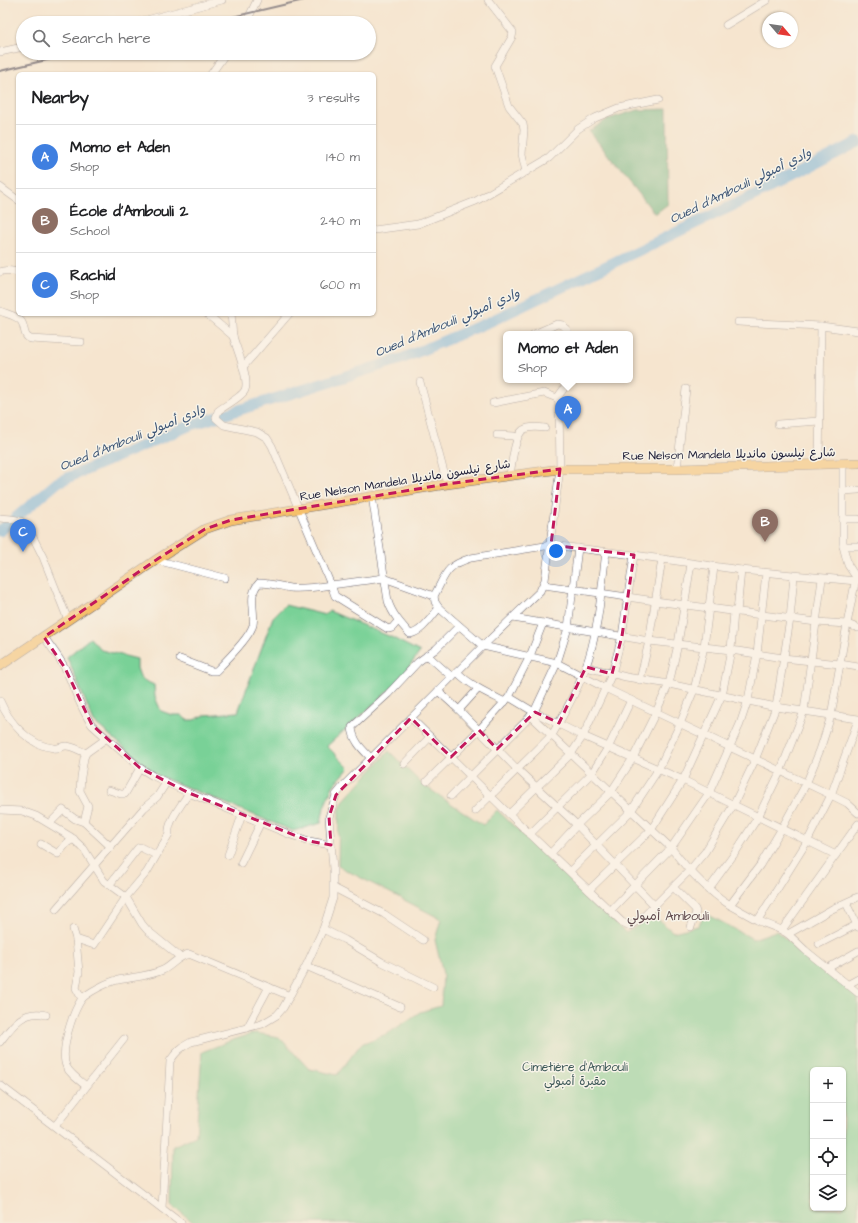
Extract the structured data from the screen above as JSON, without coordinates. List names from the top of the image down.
{
  "streets": {
    "main road": ["Rue Nelson Mandela شارع نيلسون مانديلا"]
  },
  "districts": ["أمبولي Ambouli"],
  "water": ["Oued d'Ambouli وادي أمبولي"],
  "parks": ["Cimetière d'Ambouli مقبرة أمبولي"],
  "north": "bottom right",
  "page": {
    "search": "Search here",
    "heading": ["Nearby", "3 results"],
    "list": [
      {
        "mark": "A",
        "name": "Momo et Aden",
        "note": "Shop",
        "value": "140 m"
      },
      {
        "mark": "B",
        "name": "École d'Ambouli 2",
        "note": "School",
        "value": "240 m"
      },
      {
        "mark": "C",
        "name": "Rachid",
        "note": "Shop",
        "value": "600 m"
      }
    ],
    "popup": ["Momo et Aden", "Shop"],
    "pins": ["A", "B", "C"],
    "map_buttons": ["+", "−"]
  }
}
